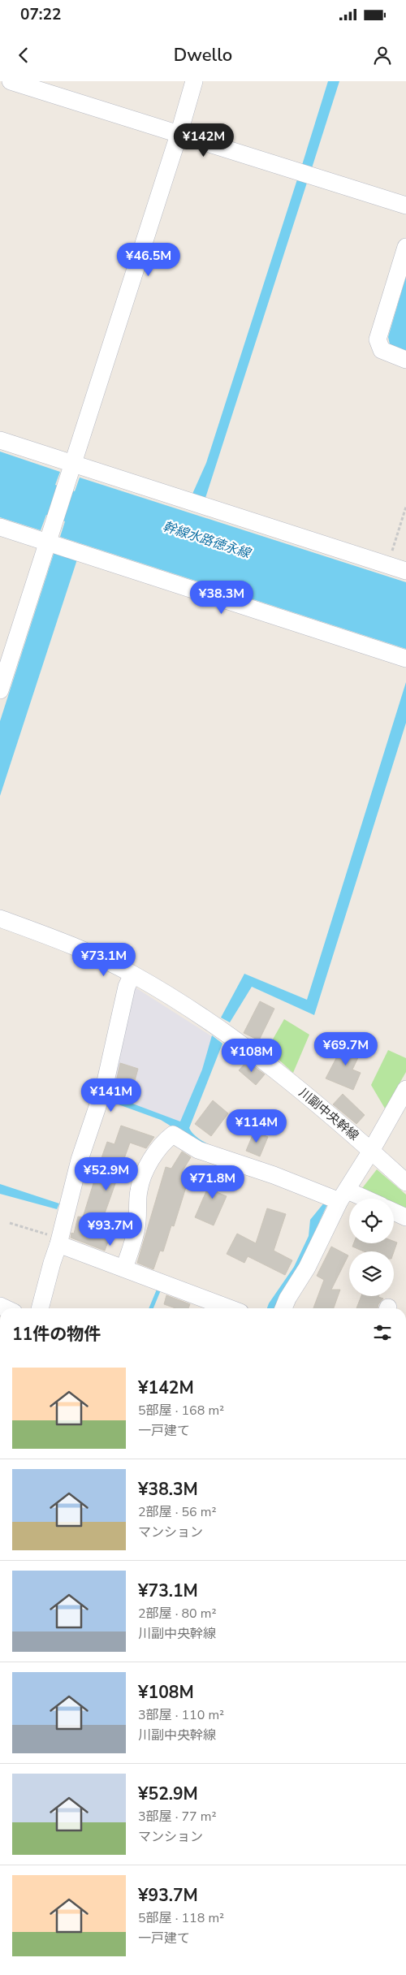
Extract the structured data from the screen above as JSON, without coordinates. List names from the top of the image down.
{
  "streets": {
    "street": ["川副中央幹線"]
  },
  "water": ["幹線水路徳永線"],
  "page": {
    "status": "07:22",
    "header": "Dwello",
    "price": [
      "¥142M",
      "¥46.5M",
      "¥38.3M",
      "¥73.1M",
      "¥69.7M",
      "¥108M",
      "¥141M",
      "¥114M",
      "¥52.9M",
      "¥71.8M",
      "¥93.7M"
    ],
    "heading": "11件の物件",
    "list": [
      {
        "name": "¥142M",
        "note": "5部屋 · 168 m² · 一戸建て"
      },
      {
        "name": "¥38.3M",
        "note": "2部屋 · 56 m² · マンション"
      },
      {
        "name": "¥73.1M",
        "note": "2部屋 · 80 m² · 川副中央幹線"
      },
      {
        "name": "¥108M",
        "note": "3部屋 · 110 m² · 川副中央幹線"
      },
      {
        "name": "¥52.9M",
        "note": "3部屋 · 77 m² · マンション"
      },
      {
        "name": "¥93.7M",
        "note": "5部屋 · 118 m² · 一戸建て"
      }
    ]
  }
}
